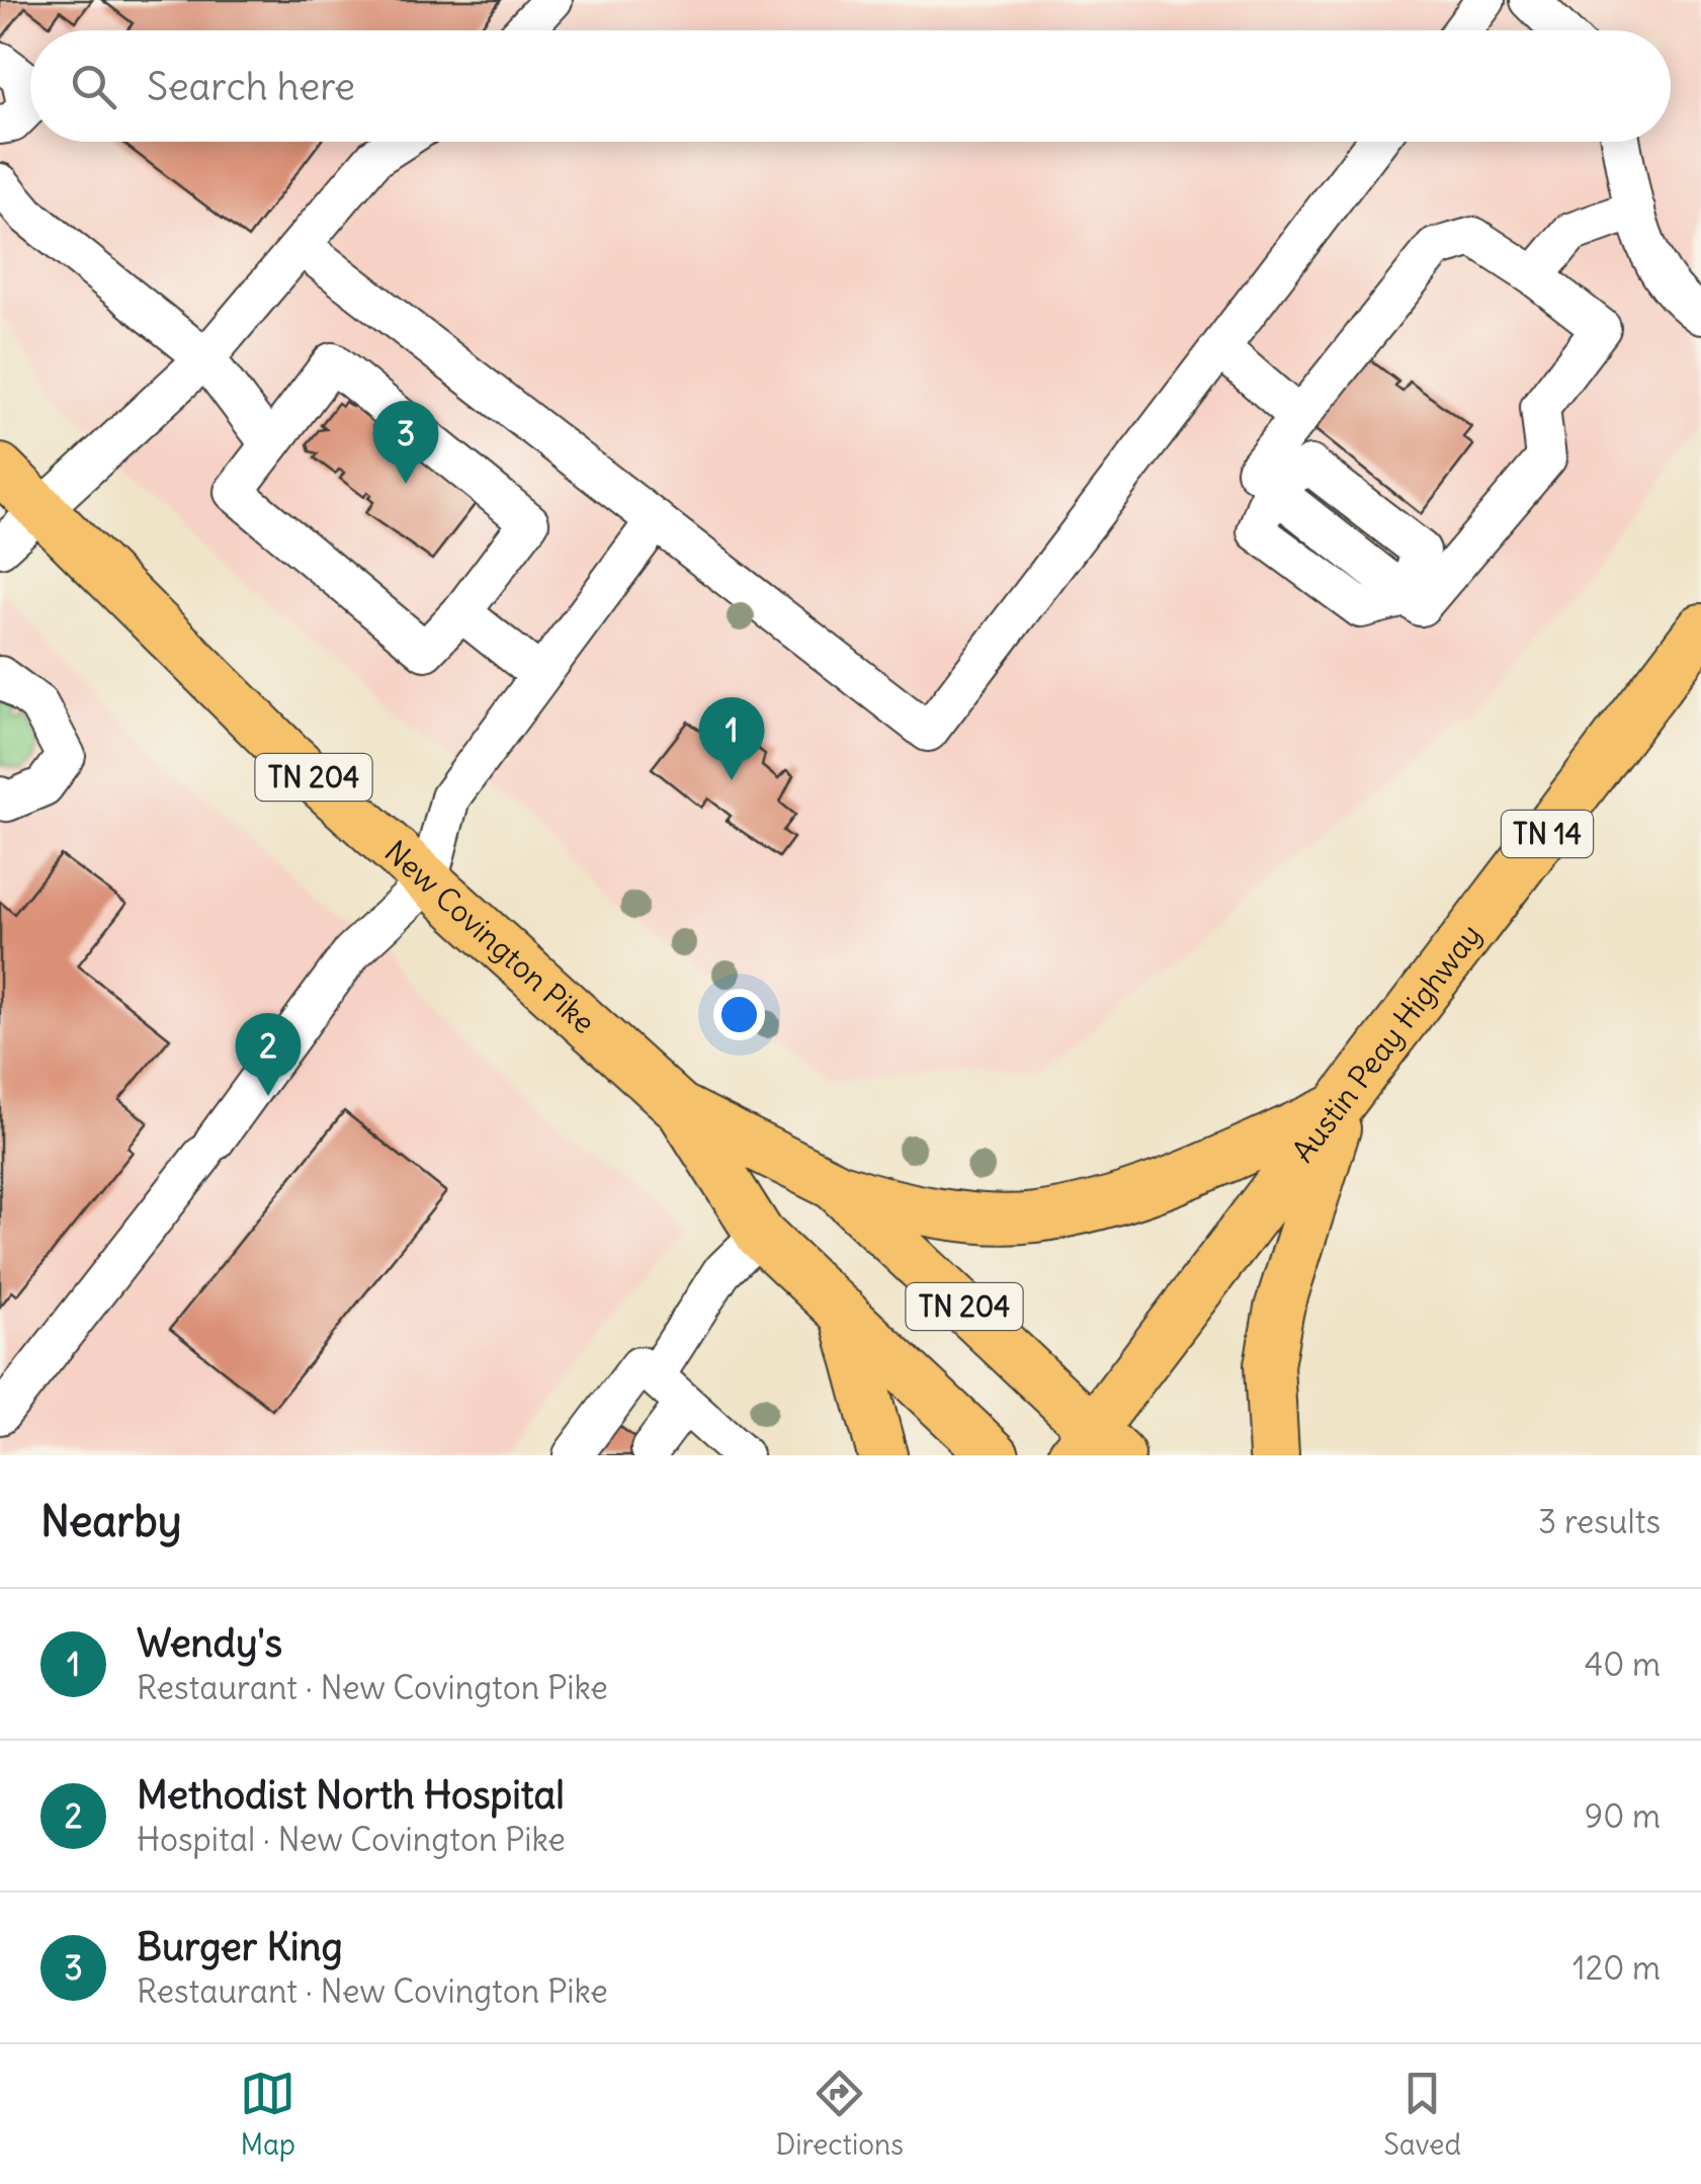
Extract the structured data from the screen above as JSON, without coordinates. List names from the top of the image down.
{
  "streets": {
    "main road": [
      "TN 204",
      "TN 14",
      "New Covington Pike",
      "Austin Peay Highway"
    ]
  },
  "crossings": [
    ["New Covington Pike", "Austin Peay Highway"]
  ],
  "page": {
    "search": "Search here",
    "pins": ["3", "1", "2"],
    "heading": ["Nearby", "3 results"],
    "list": [
      {
        "mark": "1",
        "name": "Wendy's",
        "note": "Restaurant · New Covington Pike",
        "value": "40 m"
      },
      {
        "mark": "2",
        "name": "Methodist North Hospital",
        "note": "Hospital · New Covington Pike",
        "value": "90 m"
      },
      {
        "mark": "3",
        "name": "Burger King",
        "note": "Restaurant · New Covington Pike",
        "value": "120 m"
      }
    ],
    "nav": ["Map", "Directions", "Saved"]
  }
}
